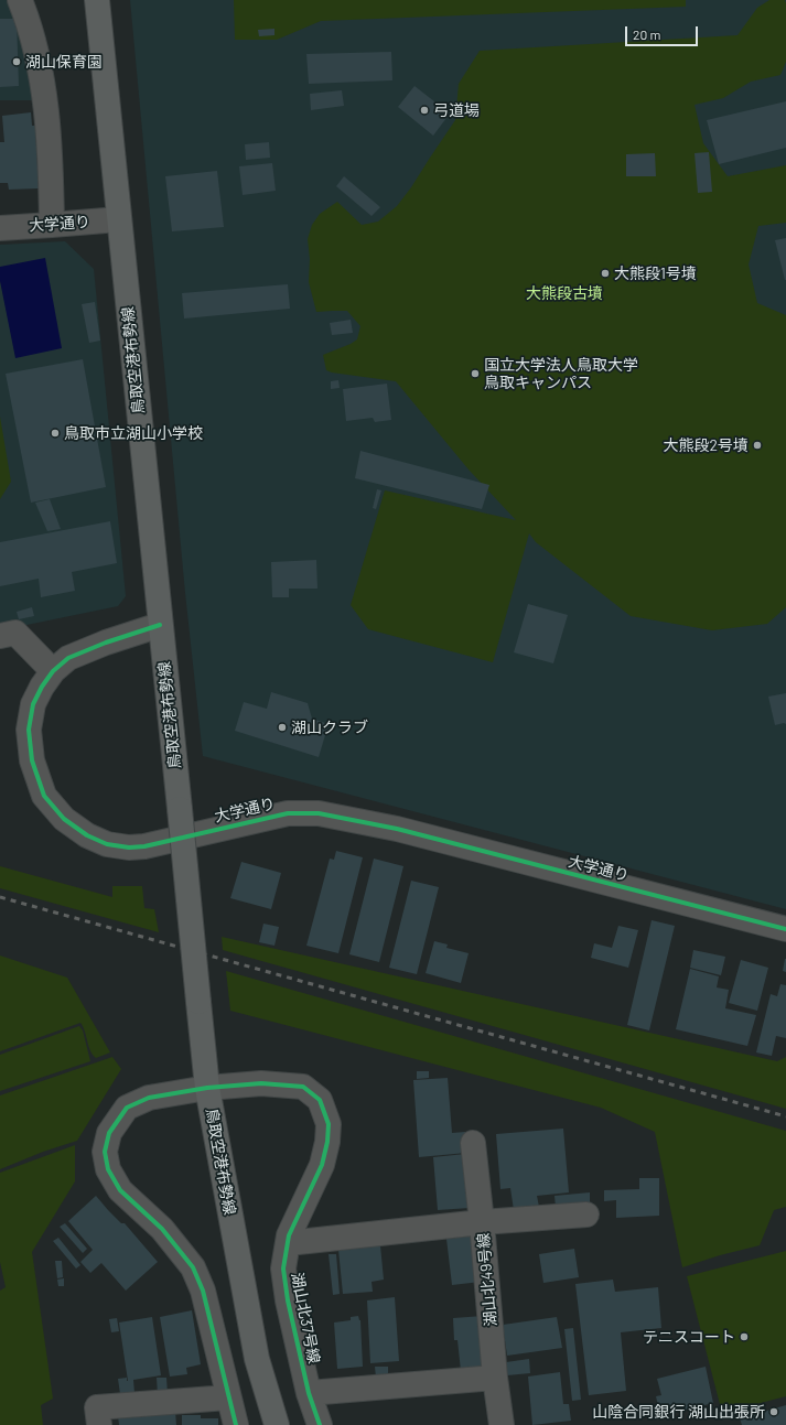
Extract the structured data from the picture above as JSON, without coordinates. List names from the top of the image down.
{
  "streets": {
    "main road": ["鳥取空港布勢線"],
    "street": ["大学通り", "湖山北49号線", "湖山北37号線"]
  },
  "crossings": [
    ["大学通り", "鳥取空港布勢線"],
    ["鳥取空港布勢線", "湖山北37号線"],
    ["湖山北49号線", "湖山北37号線"]
  ],
  "parks": ["大熊段古墳"],
  "places": [
    "湖山保育園",
    "弓道場",
    "大熊段1号墳",
    "国立大学法人鳥取大学 鳥取キャンパス",
    "鳥取市立湖山小学校",
    "大熊段2号墳",
    "湖山クラブ",
    "テニスコート",
    "山陰合同銀行 湖山出張所"
  ],
  "scale_bar": "20 m"
}
